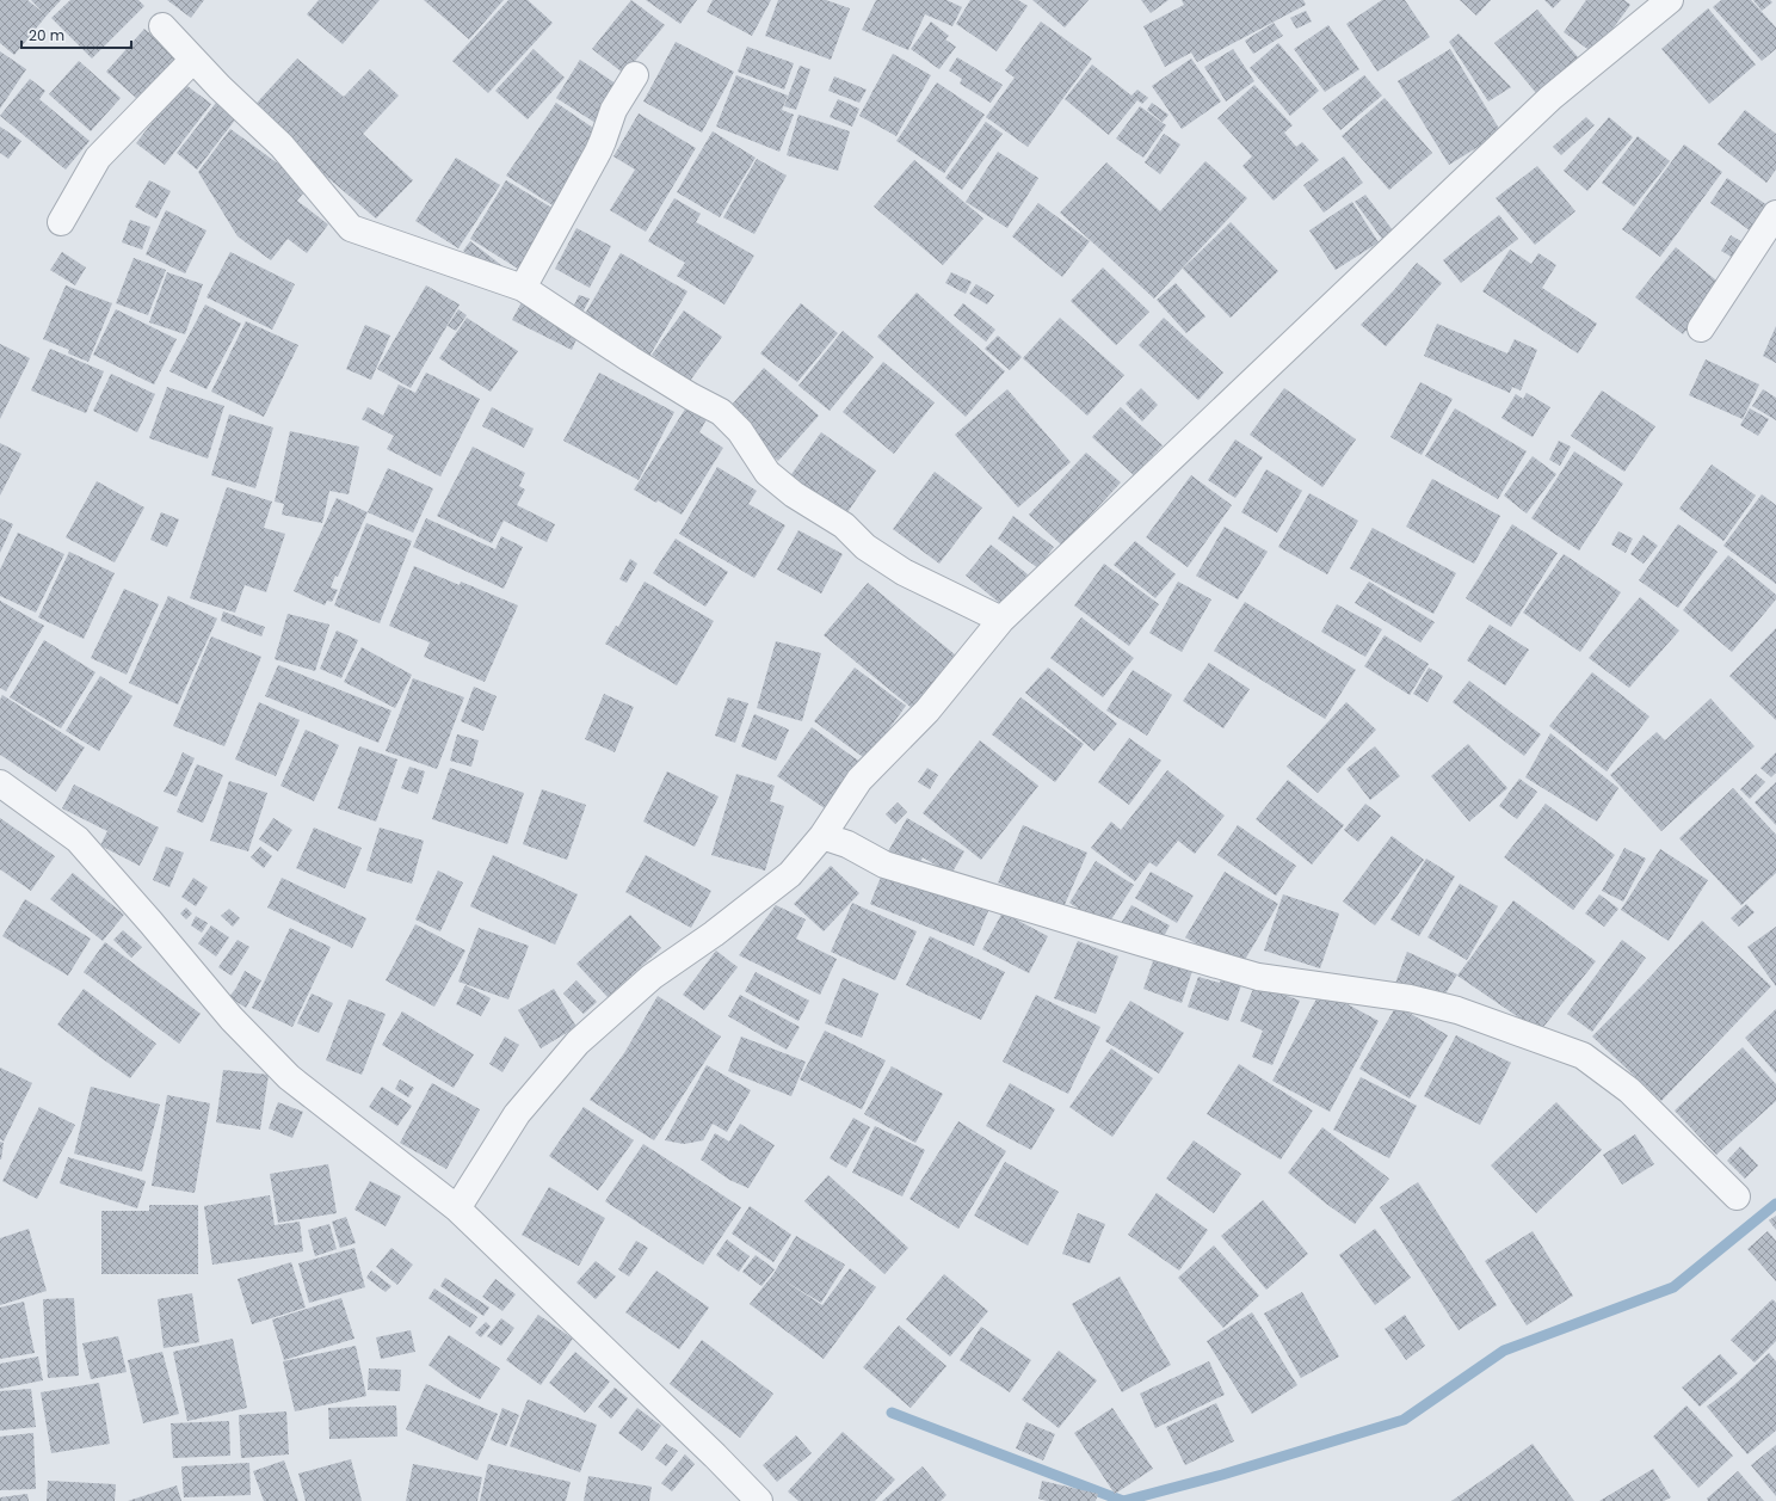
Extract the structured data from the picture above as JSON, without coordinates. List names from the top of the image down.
{
  "scale_bar": "20 m"
}
